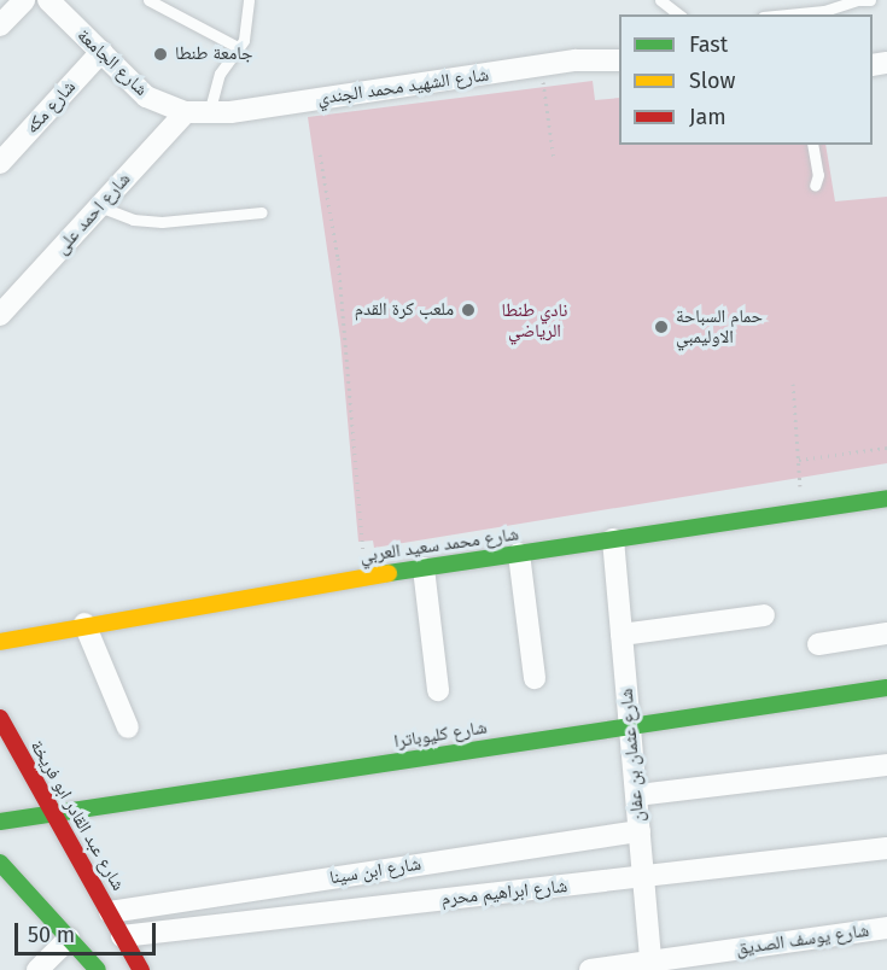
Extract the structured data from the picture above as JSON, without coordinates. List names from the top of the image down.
{
  "streets": {
    "street": [
      "شارع الجامعة",
      "شارع الشهيد محمد الجندي",
      "شارع مكه",
      "شارع احمد على",
      "شارع محمد سعيد العربي",
      "شارع كليوباترا",
      "شارع عثمان بن عفان",
      "شارع عبد القادر ابو فريخة",
      "شارع ابن سينا",
      "شارع ابراهيم محرم",
      "شارع يوسف الصديق"
    ]
  },
  "crossings": [
    ["شارع الجامعة", "شارع الشهيد محمد الجندي"],
    ["شارع الجامعة", "شارع مكه"],
    ["شارع الجامعة", "شارع احمد على"],
    ["شارع الشهيد محمد الجندي", "شارع احمد على"],
    ["شارع محمد سعيد العربي", "شارع عثمان بن عفان"],
    ["شارع كليوباترا", "شارع عثمان بن عفان"],
    ["شارع كليوباترا", "شارع عبد القادر ابو فريخة"],
    ["شارع عثمان بن عفان", "شارع ابن سينا"],
    ["شارع عثمان بن عفان", "شارع ابراهيم محرم"],
    ["شارع عثمان بن عفان", "شارع يوسف الصديق"],
    ["شارع عبد القادر ابو فريخة", "شارع ابن سينا"],
    ["شارع عبد القادر ابو فريخة", "شارع ابراهيم محرم"]
  ],
  "parks": ["نادي طنطا الرياضي"],
  "places": ["جامعة طنطا", "ملعب كرة القدم", "حمام السباحة الاوليمبي"],
  "legend": ["Fast", "Slow", "Jam"],
  "scale_bar": "50 m"
}
